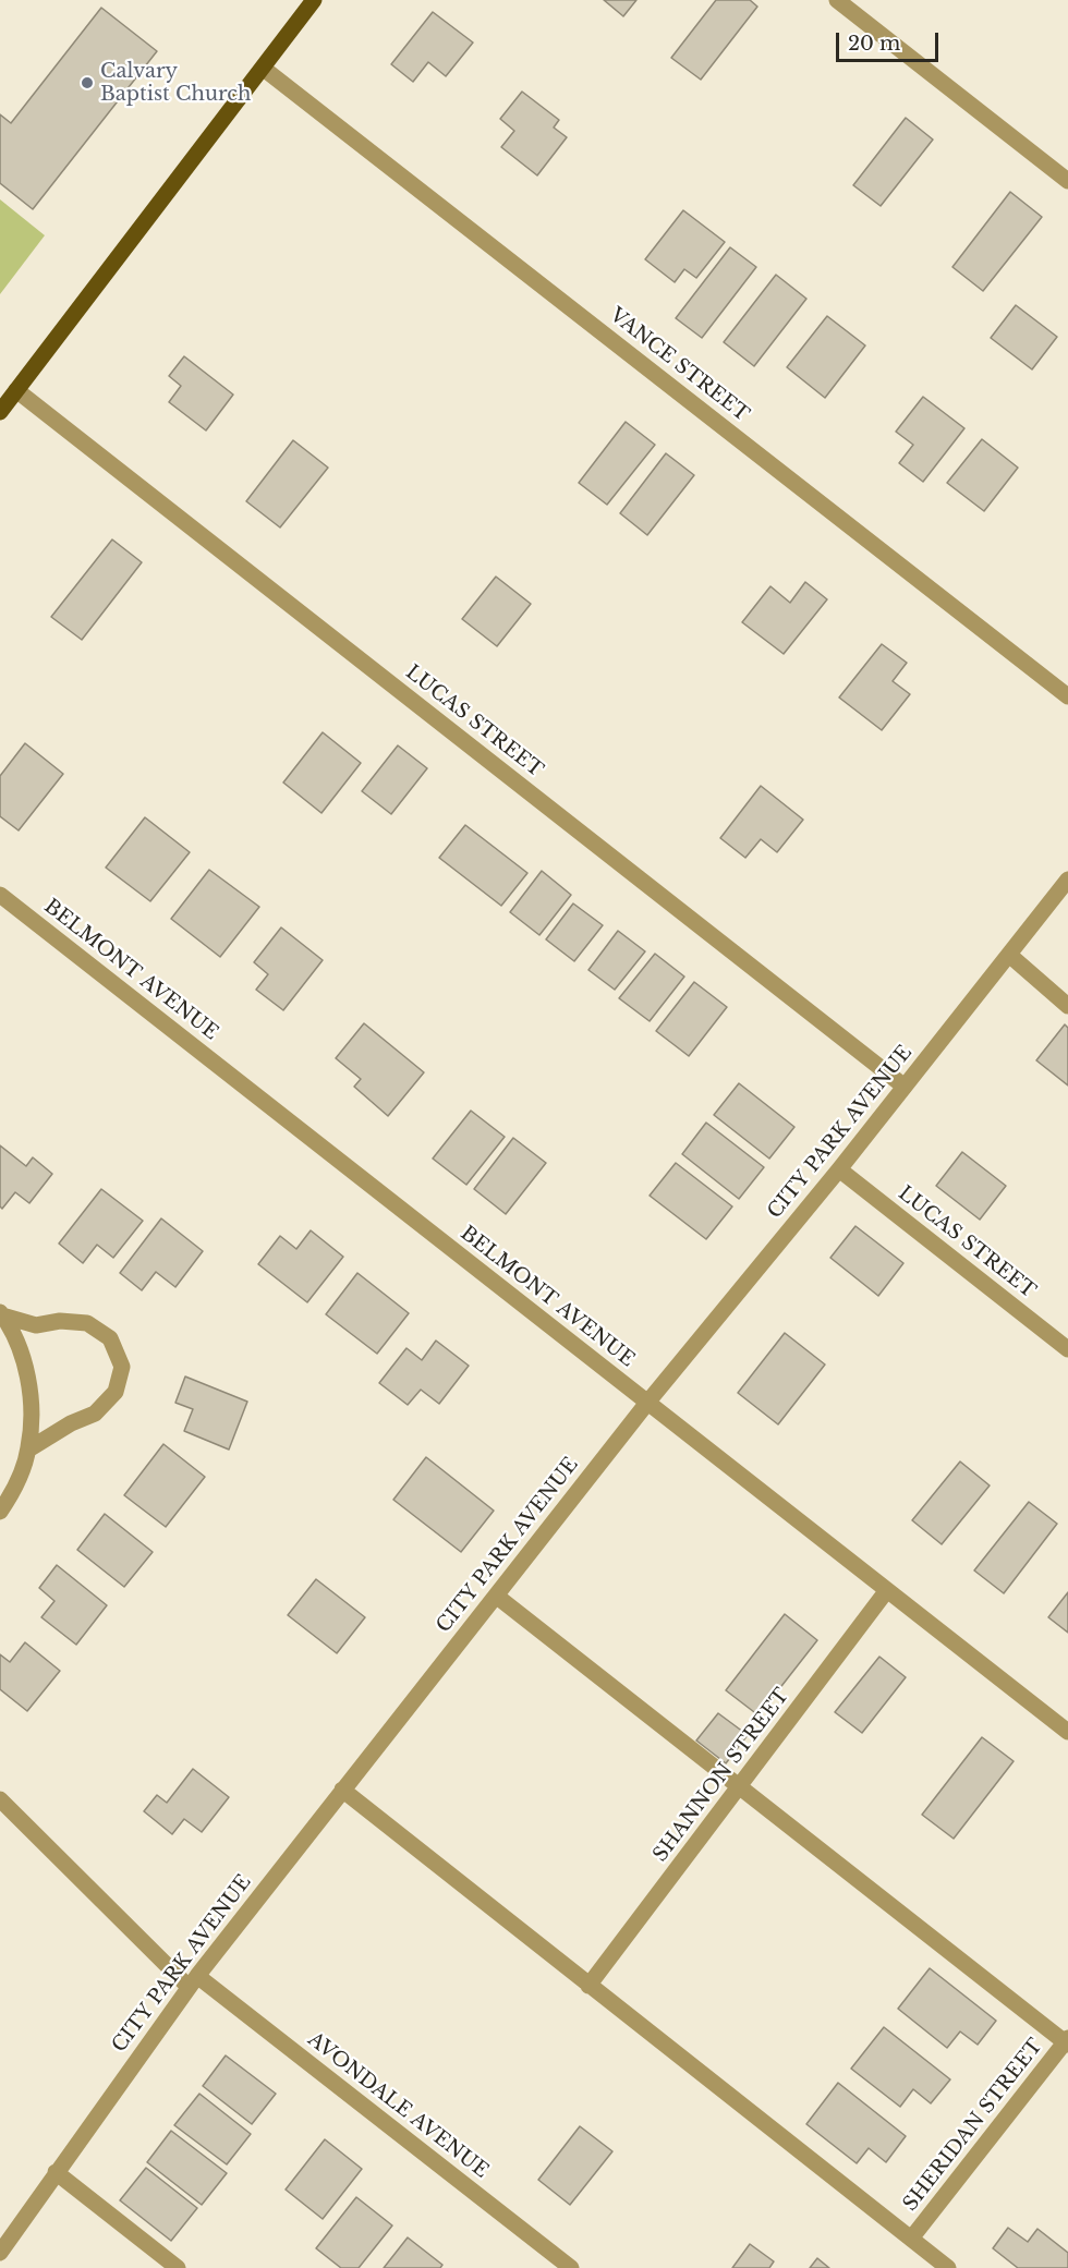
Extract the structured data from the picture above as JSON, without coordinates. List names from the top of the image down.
{
  "streets": {
    "street": [
      "VANCE STREET",
      "LUCAS STREET",
      "BELMONT AVENUE",
      "CITY PARK AVENUE",
      "SHANNON STREET",
      "AVONDALE AVENUE",
      "SHERIDAN STREET"
    ]
  },
  "crossings": [
    ["LUCAS STREET", "CITY PARK AVENUE"],
    ["BELMONT AVENUE", "CITY PARK AVENUE"],
    ["BELMONT AVENUE", "SHANNON STREET"],
    ["CITY PARK AVENUE", "AVONDALE AVENUE"]
  ],
  "places": ["Calvary Baptist Church"],
  "scale_bar": "20 m"
}
